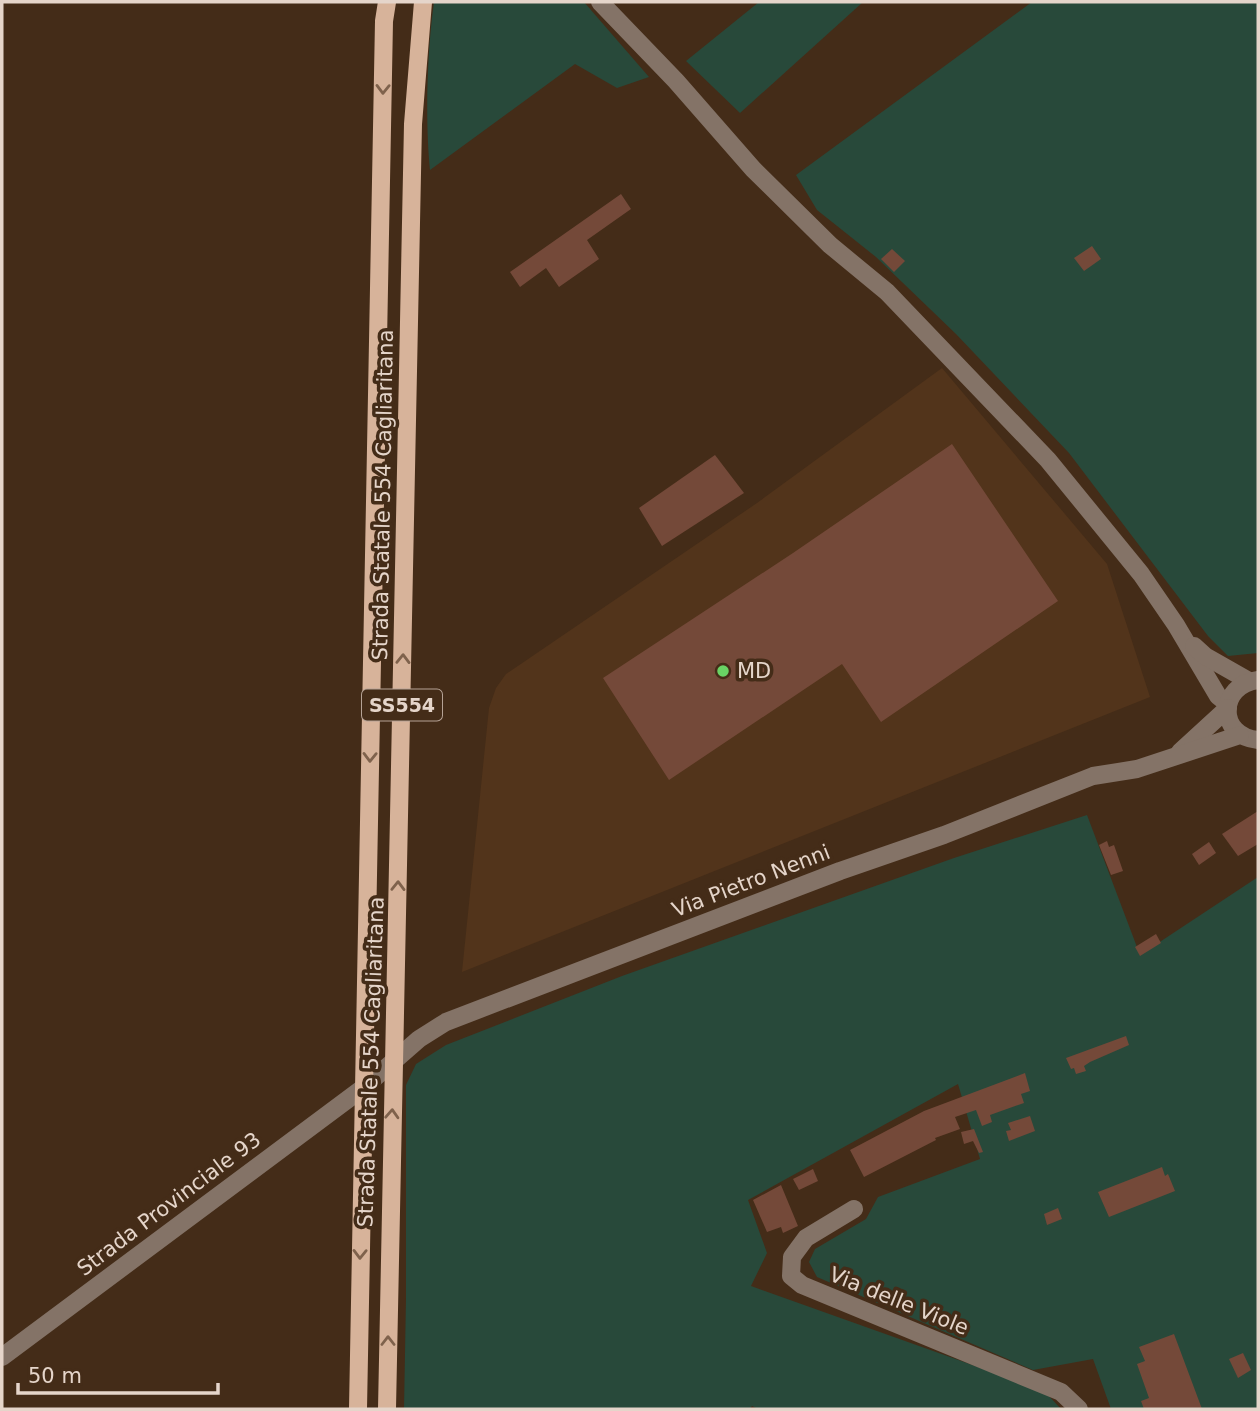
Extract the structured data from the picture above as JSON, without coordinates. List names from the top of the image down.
{
  "streets": {
    "main road": ["Strada Statale 554 Cagliaritana", "SS554"],
    "street": ["Via Pietro Nenni", "Strada Provinciale 93", "Via delle Viole"]
  },
  "crossings": [
    ["Strada Statale 554 Cagliaritana", "Via Pietro Nenni"],
    ["Strada Statale 554 Cagliaritana", "Strada Provinciale 93"],
    ["Via Pietro Nenni", "Strada Provinciale 93"]
  ],
  "places": ["MD"],
  "scale_bar": "50 m"
}
